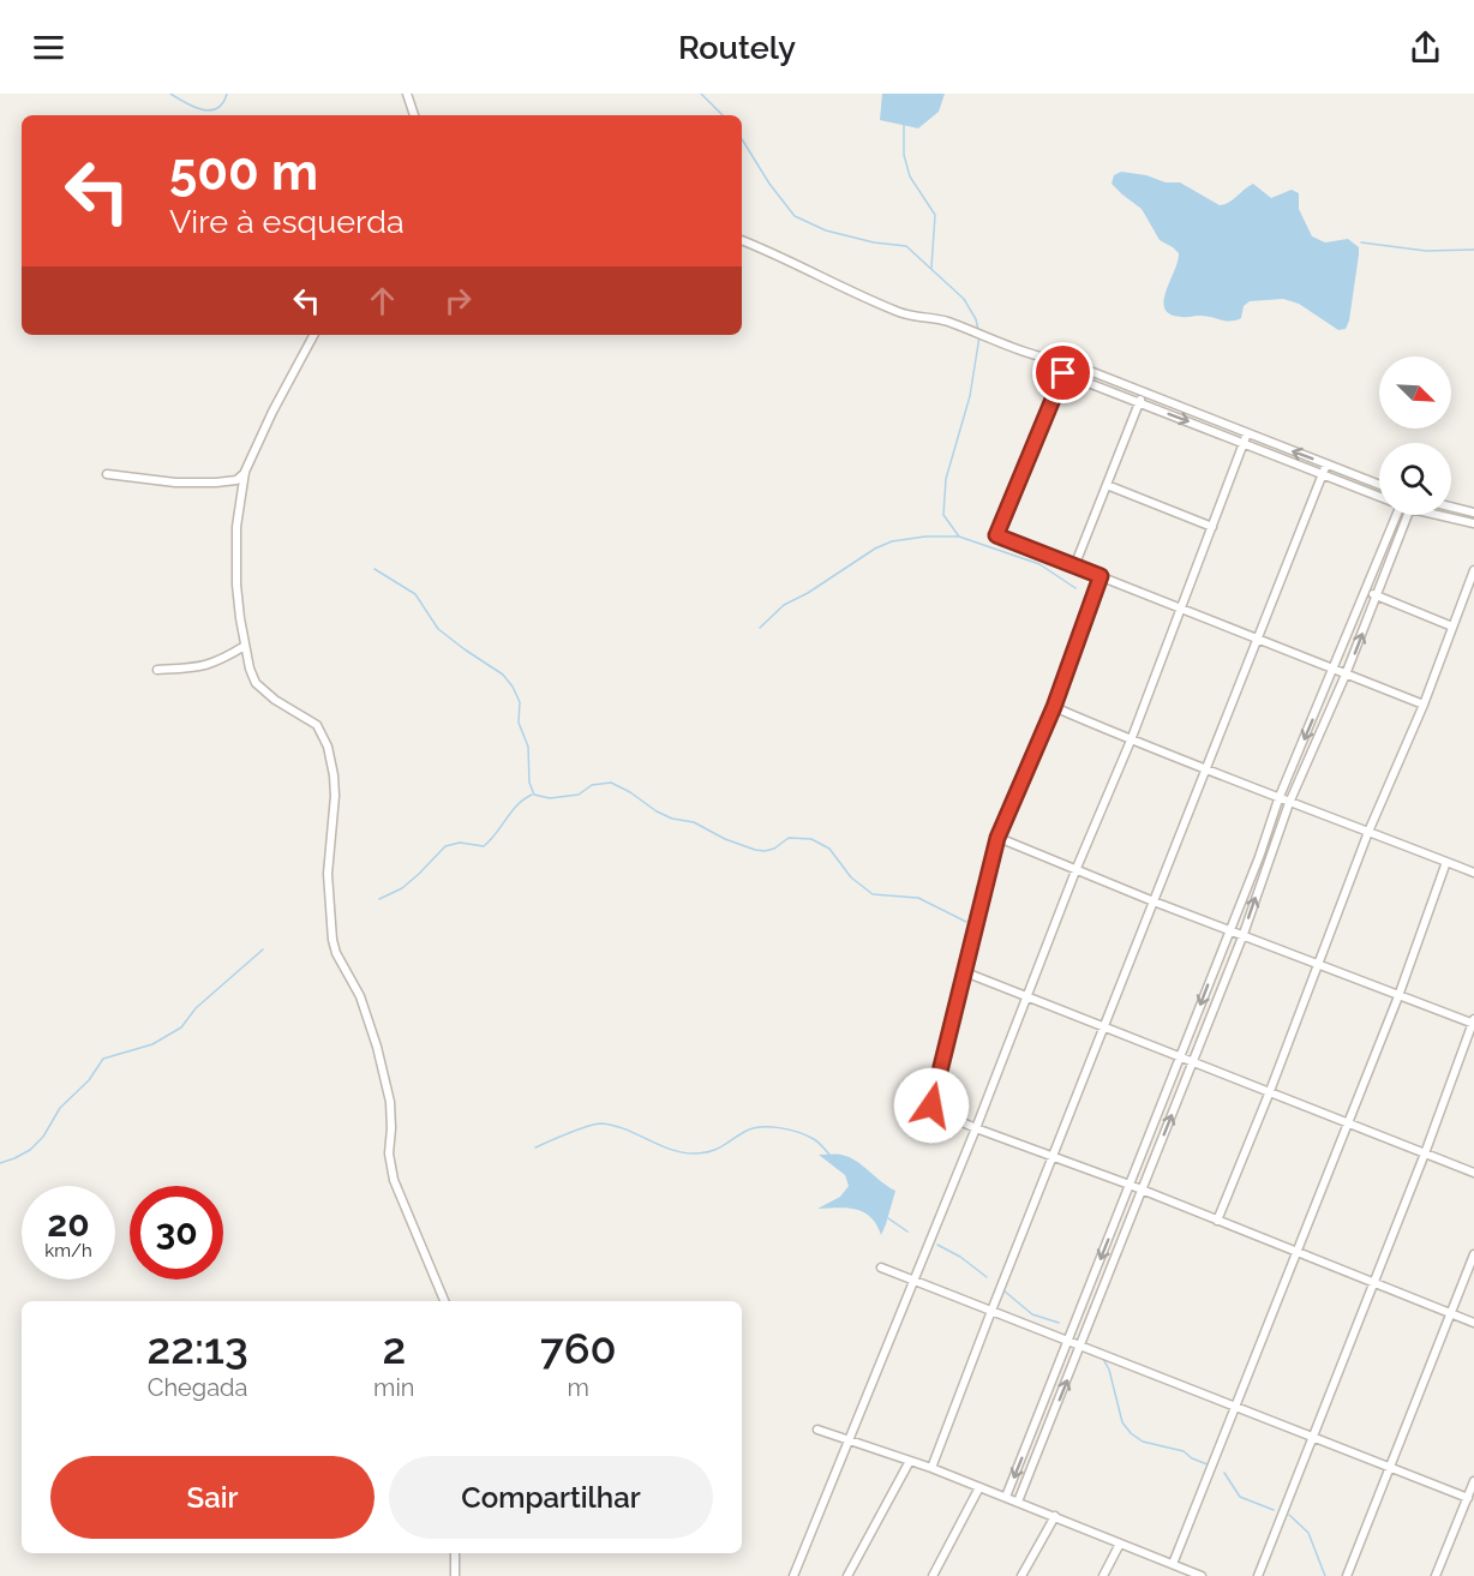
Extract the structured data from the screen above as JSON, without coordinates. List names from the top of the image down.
{
  "north": "bottom right",
  "page": {
    "header": "Routely",
    "turn": ["500 m", "Vire à esquerda"],
    "speed": "20 km/h",
    "limit": "30",
    "eta": [
      "22:13",
      "Chegada",
      "2",
      "min",
      "760",
      "m"
    ],
    "buttons": ["Sair", "Compartilhar"]
  }
}
